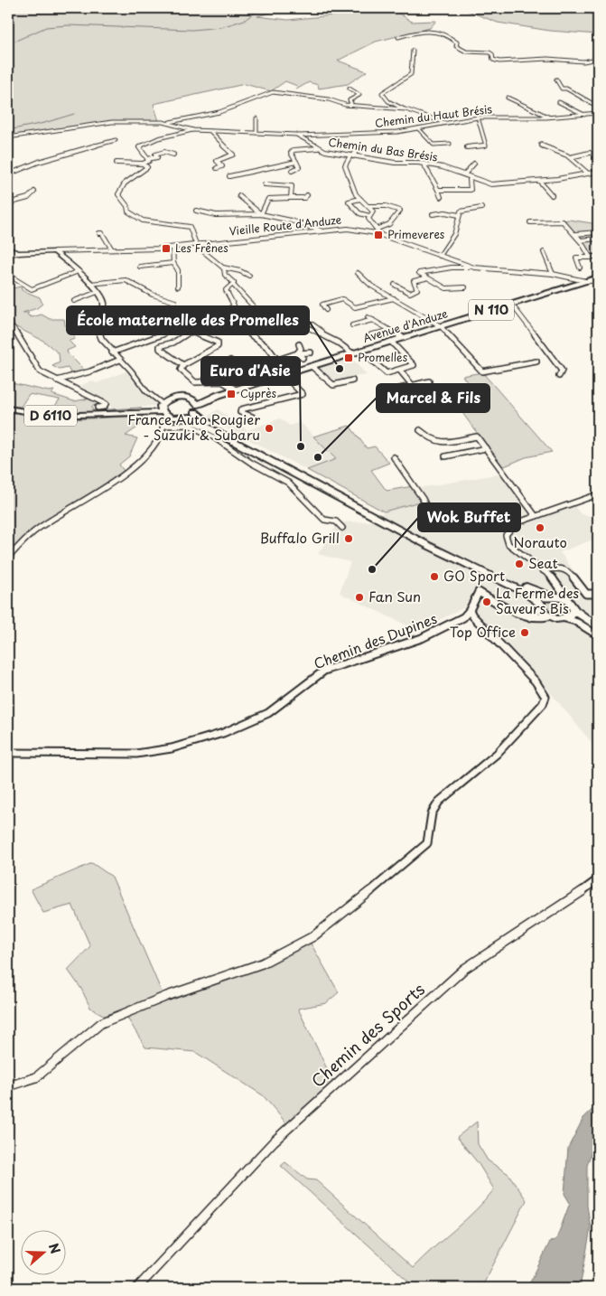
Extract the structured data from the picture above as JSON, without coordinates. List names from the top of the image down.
{
  "streets": {
    "main road": ["N 110", "Avenue d'Anduze", "D 6110"],
    "street": [
      "Chemin du Haut Brésis",
      "Chemin du Bas Brésis",
      "Vieille Route d'Anduze",
      "Chemin des Dupines",
      "Chemin des Sports"
    ]
  },
  "crossings": [
    ["Chemin du Haut Brésis", "Chemin du Bas Brésis"],
    ["Vieille Route d'Anduze", "Avenue d'Anduze"]
  ],
  "places": {
    "transit": [
      "Primeveres",
      "Les Frênes",
      "Promelles",
      "Cyprès"
    ],
    "other": [
      "École maternelle des Promelles",
      "France Auto Rougier - Suzuki & Subaru",
      "Euro d'Asie",
      "Marcel & Fils",
      "Norauto",
      "Buffalo Grill",
      "Seat",
      "Wok Buffet",
      "GO Sport",
      "Fan Sun",
      "La Ferme des Saveurs Bis",
      "Top Office"
    ]
  },
  "north": "right"
}
